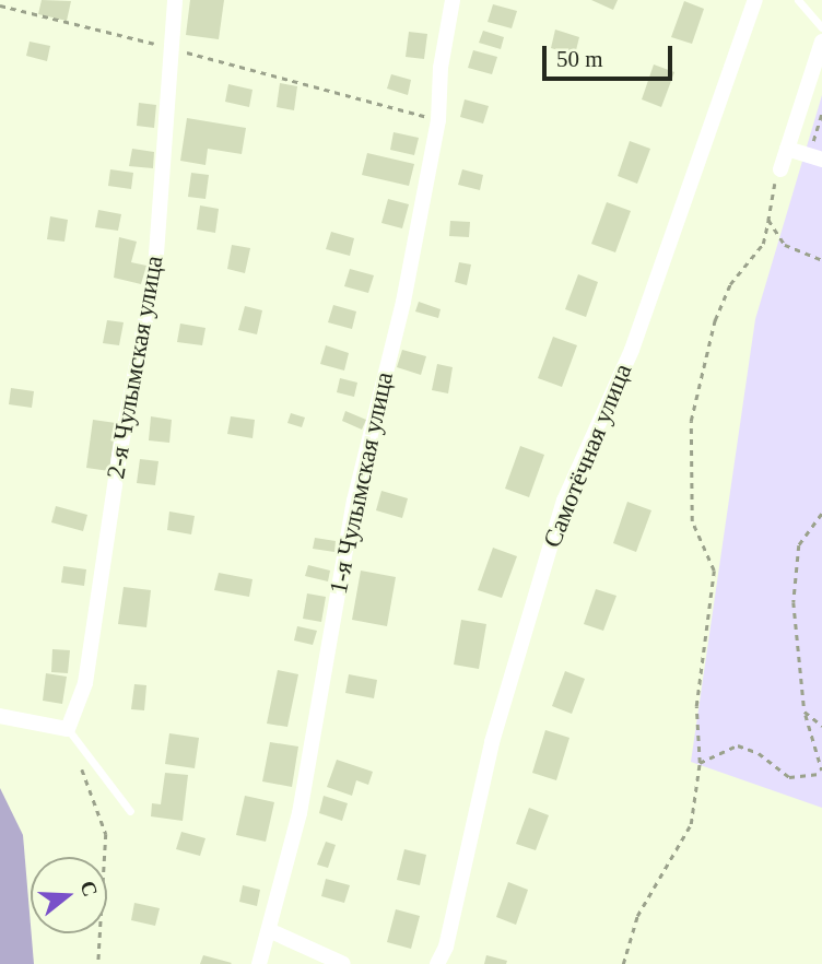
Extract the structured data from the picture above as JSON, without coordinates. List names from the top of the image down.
{
  "streets": {
    "street": ["2-я Чулымская улица", "Самотёчная улица", "1-я Чулымская улица"]
  },
  "scale_bar": "50 m",
  "north": "right"
}
